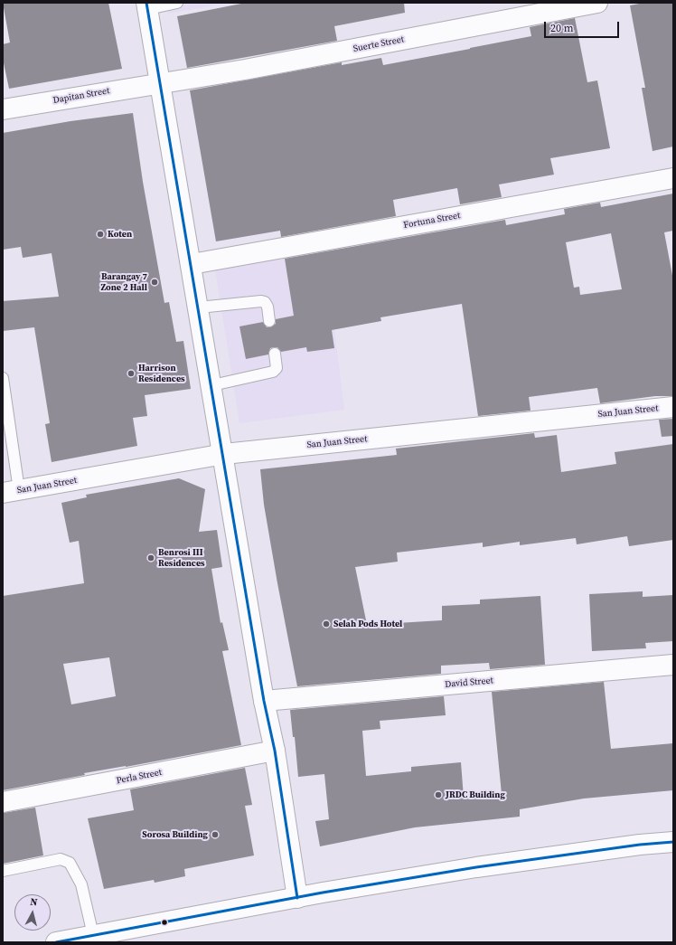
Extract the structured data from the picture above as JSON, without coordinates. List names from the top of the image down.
{
  "streets": {
    "street": [
      "Suerte Street",
      "Dapitan Street",
      "Fortuna Street",
      "San Juan Street",
      "David Street",
      "Perla Street"
    ]
  },
  "crossings": [
    ["Suerte Street", "Dapitan Street"]
  ],
  "places": [
    "Koten",
    "Barangay 7 Zone 2 Hall",
    "Harrison Residences",
    "Benrosi III Residences",
    "Selah Pods Hotel",
    "JRDC Building",
    "Sorosa Building"
  ],
  "scale_bar": "20 m",
  "north": "top"
}
